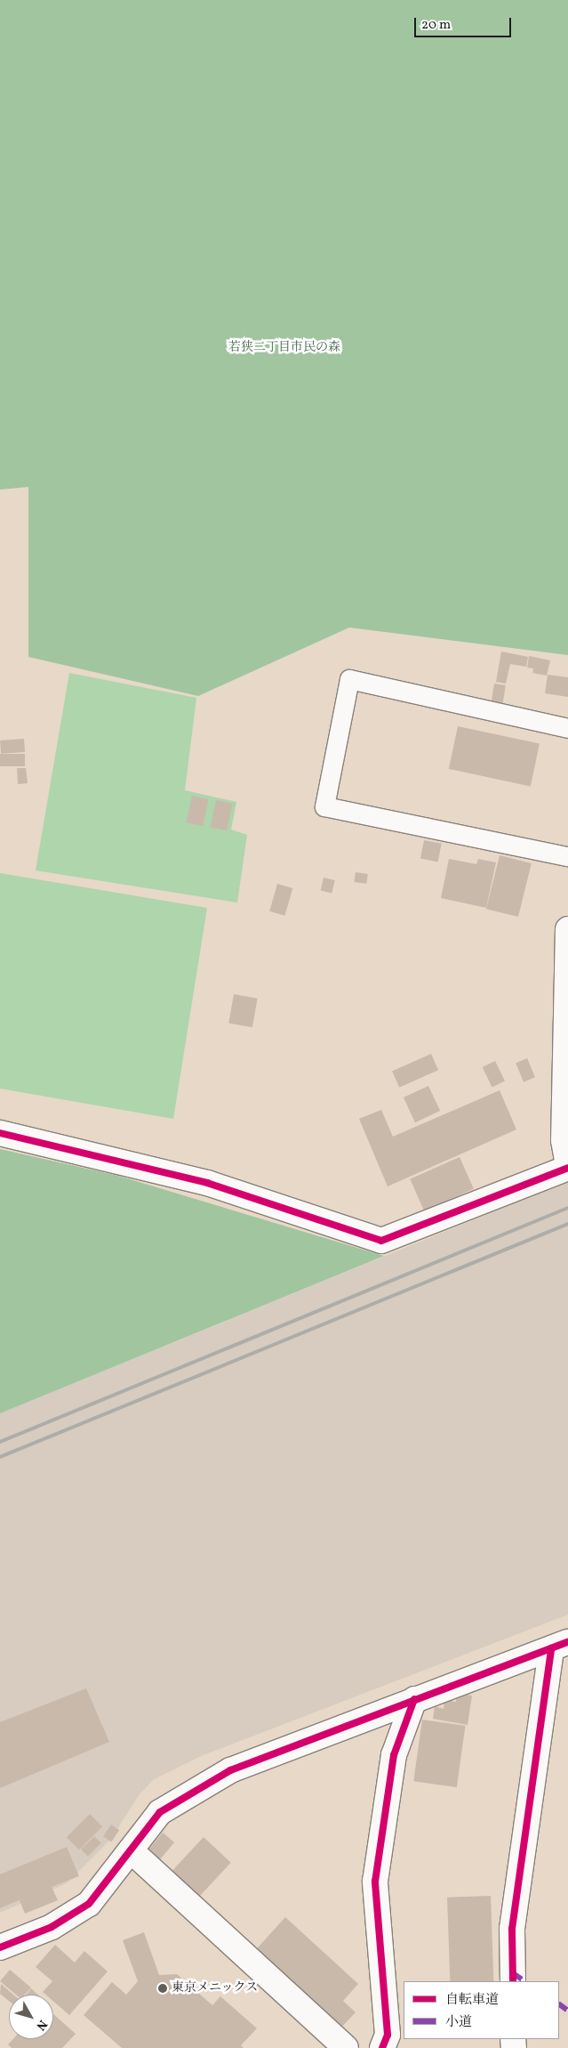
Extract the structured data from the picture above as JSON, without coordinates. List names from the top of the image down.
{
  "parks": ["若狭二丁目市民の森"],
  "places": ["東京メニックス"],
  "legend": ["自転車道", "小道"],
  "scale_bar": "20 m",
  "north": "bottom right"
}
